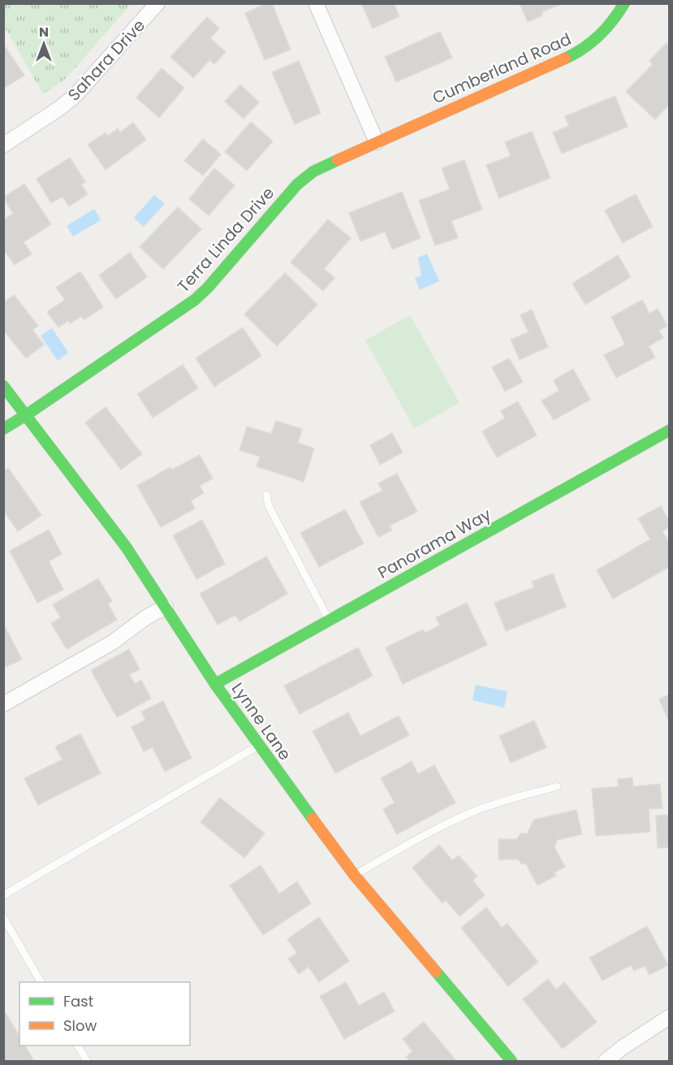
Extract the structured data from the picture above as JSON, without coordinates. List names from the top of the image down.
{
  "streets": {
    "street": [
      "Sahara Drive",
      "Cumberland Road",
      "Terra Linda Drive",
      "Panorama Way",
      "Lynne Lane"
    ]
  },
  "crossings": [
    ["Cumberland Road", "Terra Linda Drive"],
    ["Terra Linda Drive", "Lynne Lane"],
    ["Panorama Way", "Lynne Lane"]
  ],
  "legend": ["Fast", "Slow"],
  "north": "top"
}
